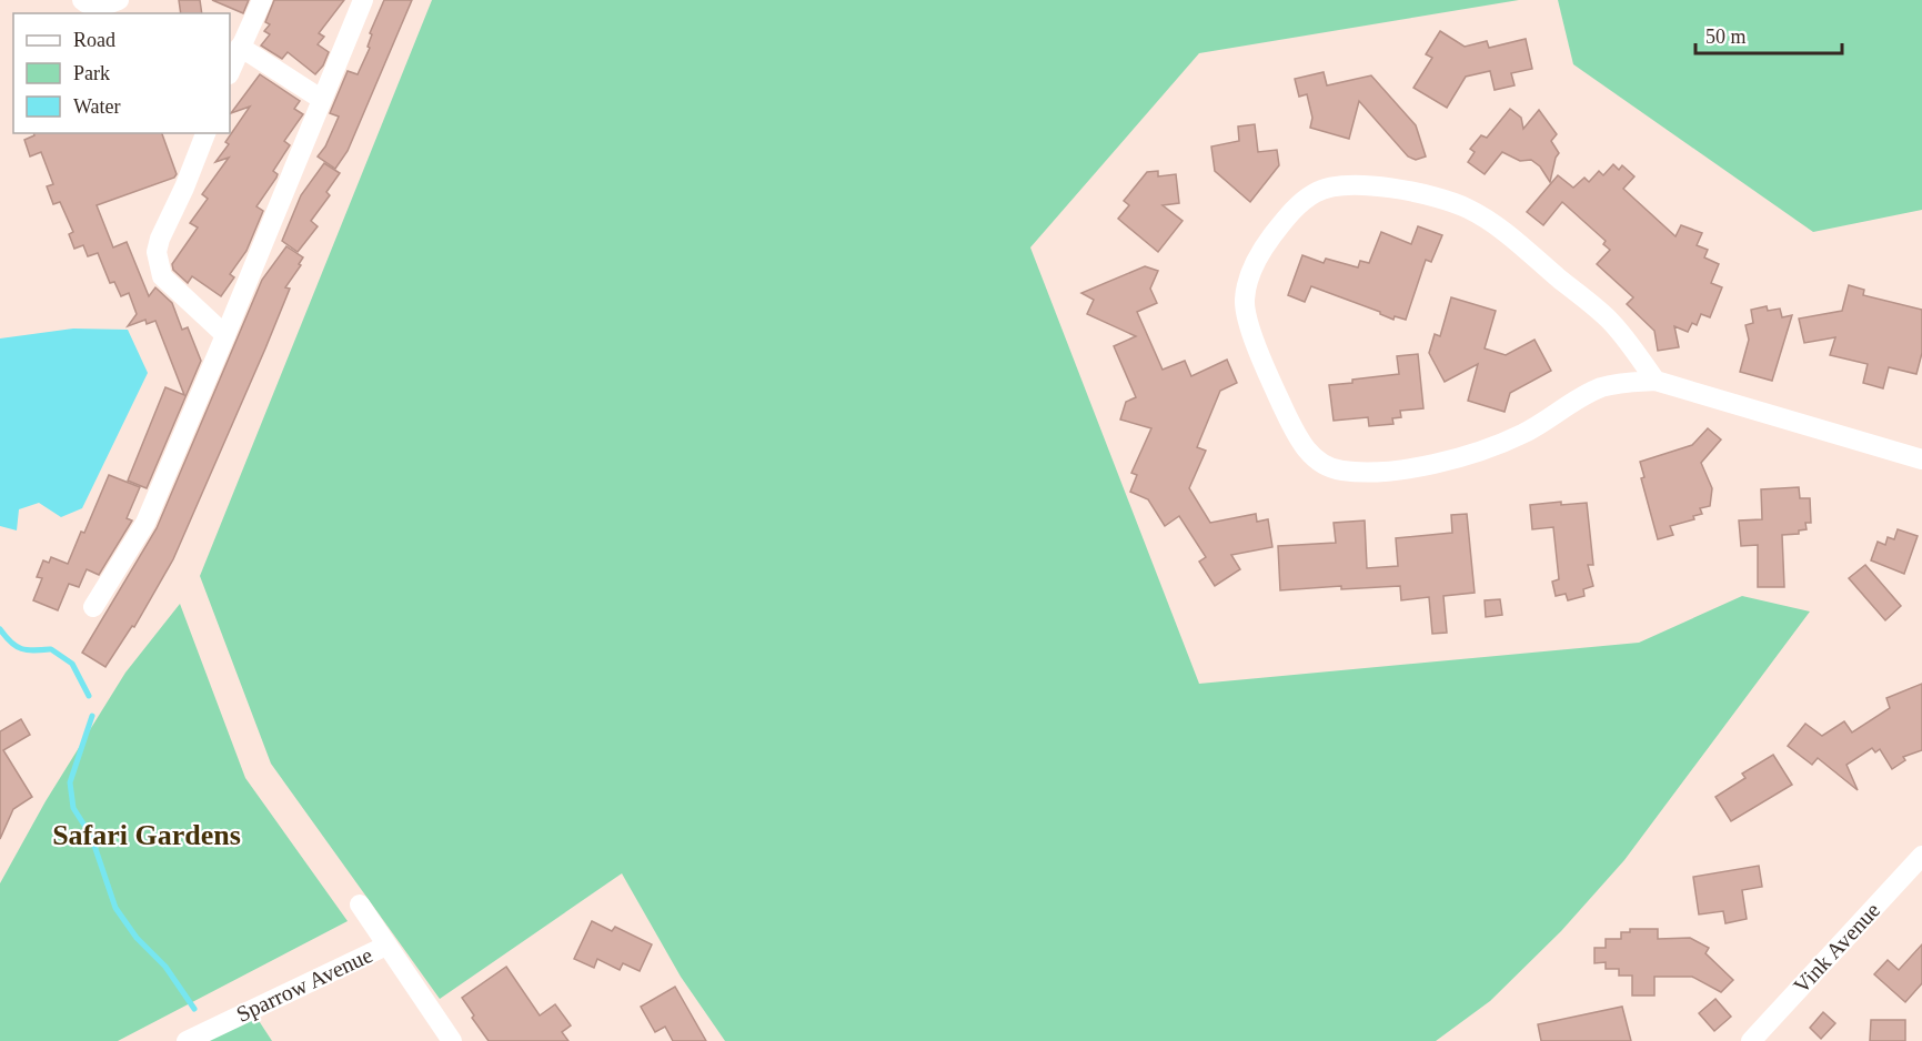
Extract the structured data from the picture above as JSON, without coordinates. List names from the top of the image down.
{
  "streets": {
    "street": ["Vink Avenue", "Sparrow Avenue"]
  },
  "districts": ["Safari Gardens"],
  "legend": ["Road", "Park", "Water"],
  "scale_bar": "50 m"
}
